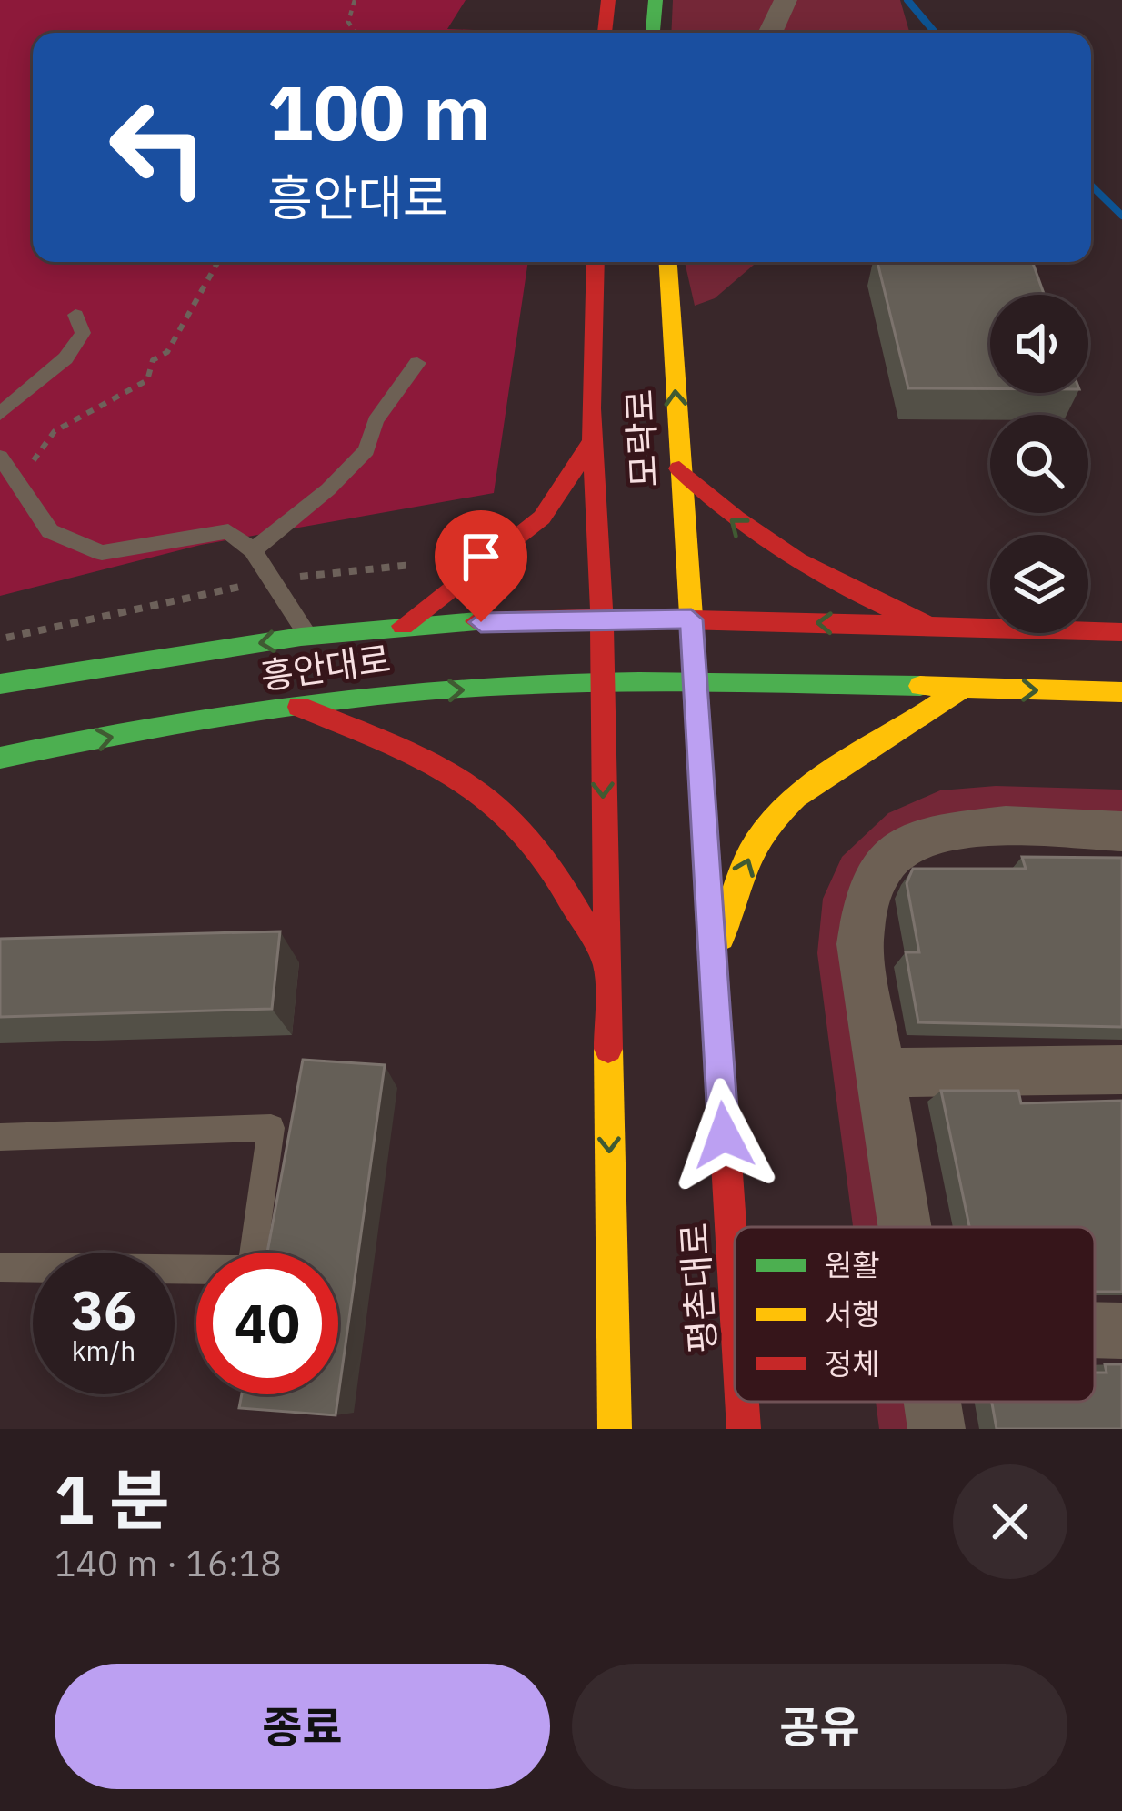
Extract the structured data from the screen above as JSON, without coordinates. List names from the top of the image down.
{
  "streets": {
    "street": ["모락로", "흥안대로", "평촌대로"]
  },
  "crossings": [
    ["모락로", "흥안대로"],
    ["모락로", "평촌대로"],
    ["흥안대로", "평촌대로"]
  ],
  "legend": ["원활", "서행", "정체"],
  "page": {
    "turn": ["100 m", "흥안대로"],
    "speed": "36 km/h",
    "limit": "40",
    "heading": ["1 분", "140 m · 16:18"],
    "buttons": ["종료", "공유"]
  }
}
